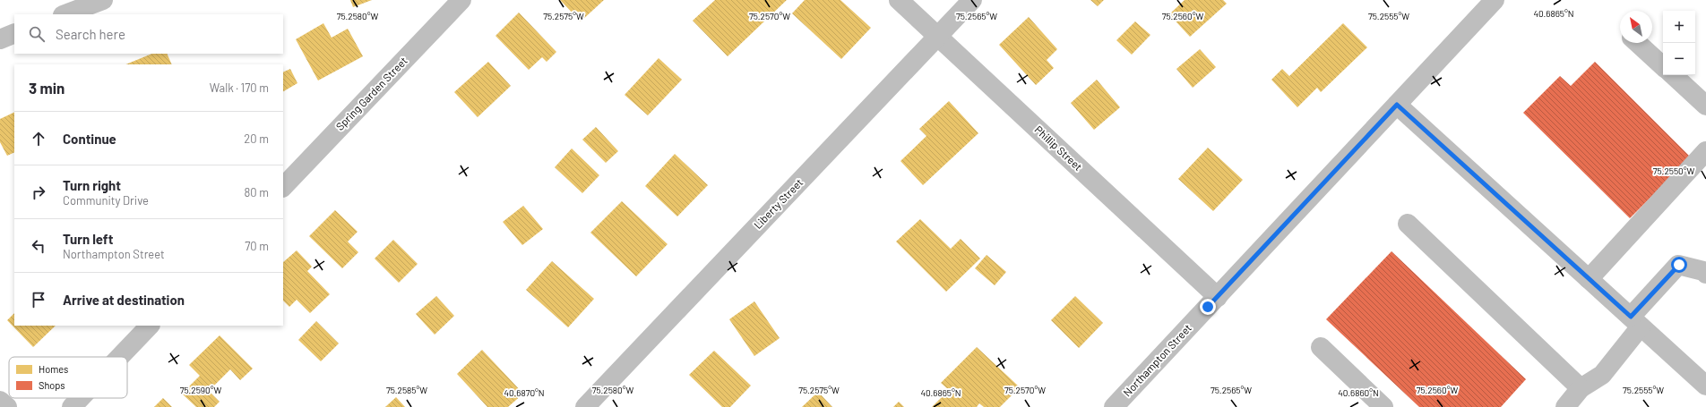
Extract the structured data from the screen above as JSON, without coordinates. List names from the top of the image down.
{
  "streets": {
    "street": [
      "Spring Garden Street",
      "Phillip Street",
      "Liberty Street",
      "Northampton Street"
    ]
  },
  "crossings": [
    ["Phillip Street", "Liberty Street"],
    ["Phillip Street", "Northampton Street"]
  ],
  "legend": ["Homes", "Shops"],
  "north": "top left",
  "page": {
    "map_buttons": ["+", "−"],
    "search": "Search here",
    "heading": ["3 min", "Walk · 170 m"],
    "list": [
      ["Continue", "20 m"],
      ["Turn right", "Community Drive", "80 m"],
      ["Turn left", "Northampton Street", "70 m"],
      "Arrive at destination"
    ]
  },
  "coordinates": [
    "40.6865°N",
    "75.2575°W",
    "75.2580°W",
    "75.2570°W",
    "75.2565°W",
    "75.2560°W",
    "75.2555°W",
    "75.2550°W",
    "75.2590°W",
    "75.2585°W",
    "40.6870°N",
    "40.6860°N"
  ]
}
